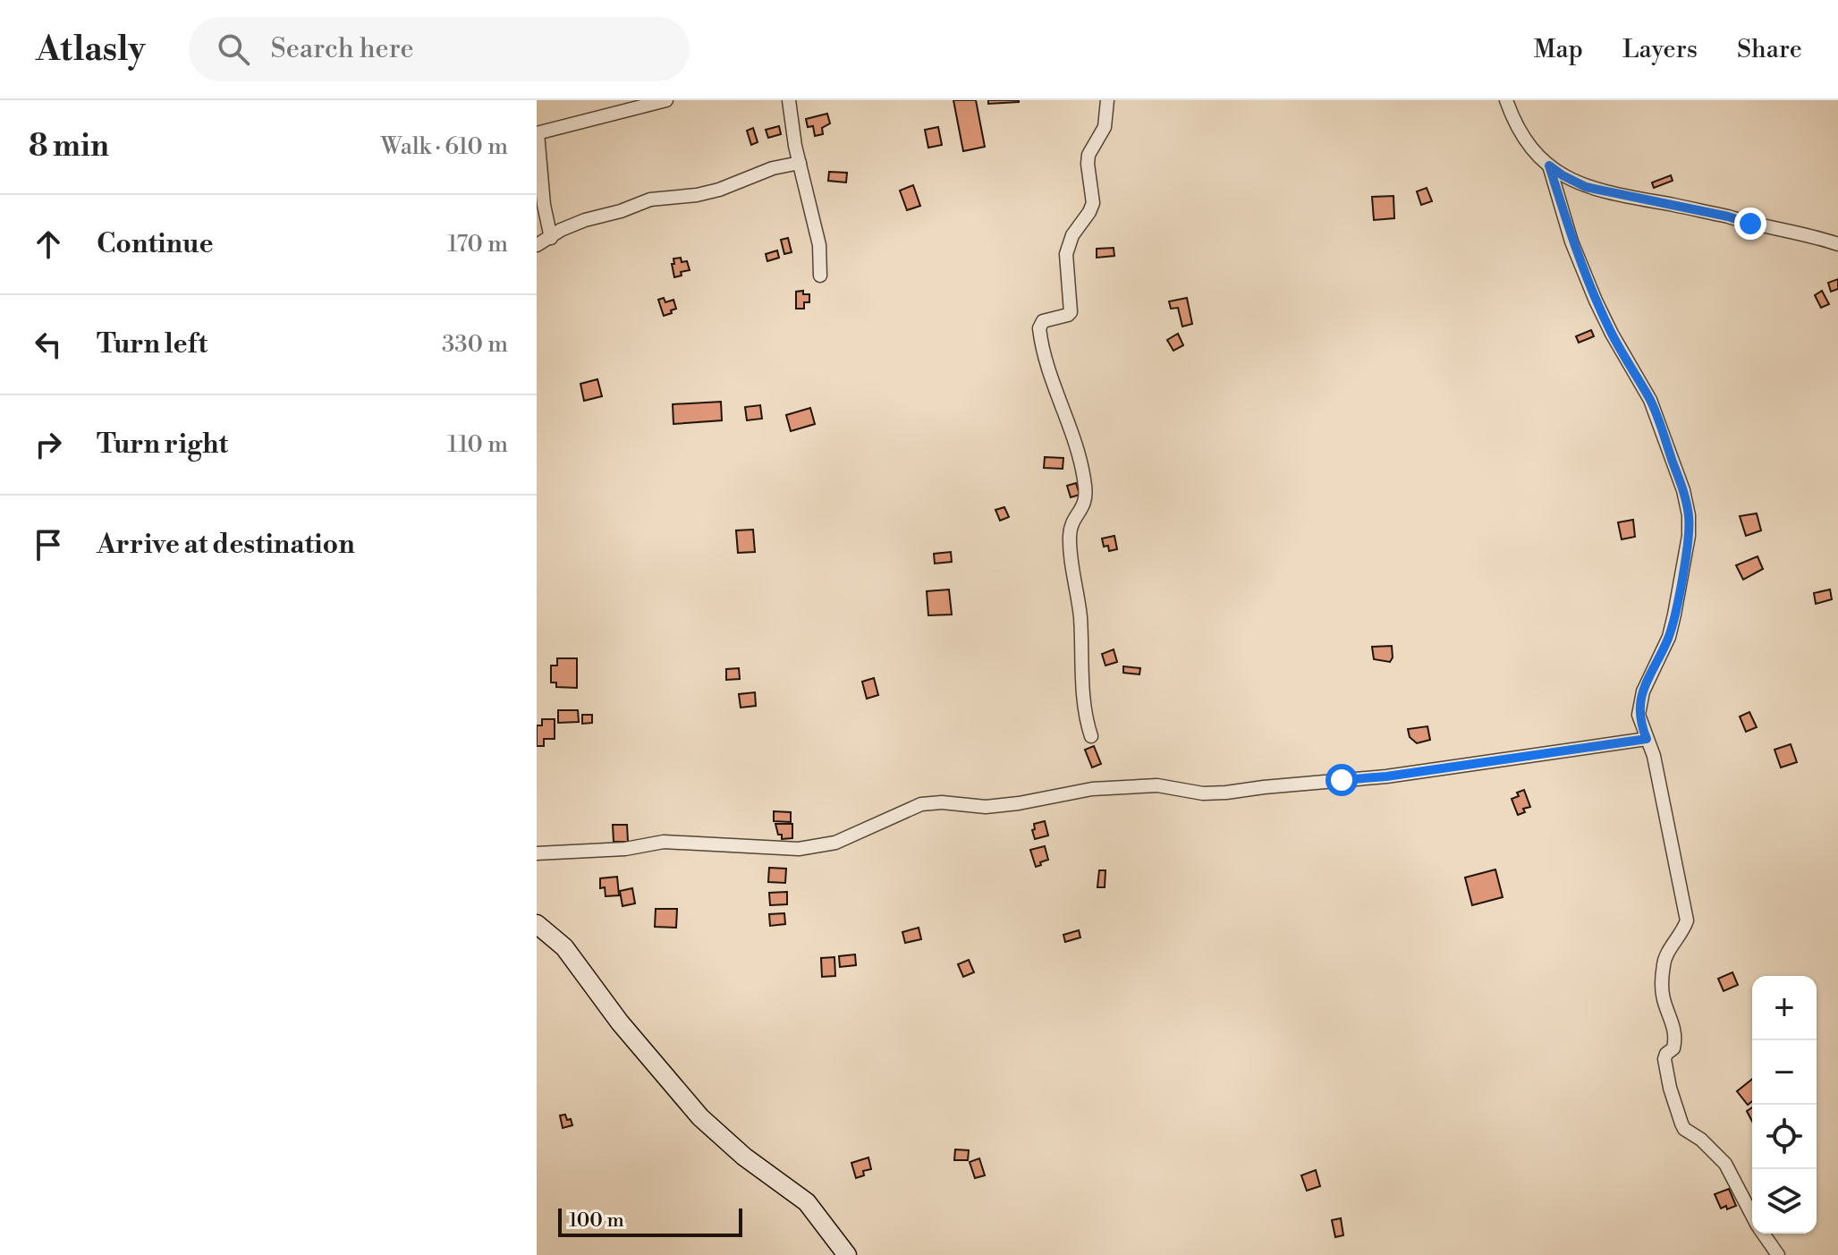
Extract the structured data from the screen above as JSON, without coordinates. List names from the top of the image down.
{
  "scale_bar": "100 m",
  "page": {
    "header": "Atlasly",
    "search": "Search here",
    "nav": ["Map", "Layers", "Share"],
    "heading": ["8 min", "Walk · 610 m"],
    "list": [
      ["Continue", "170 m"],
      ["Turn left", "330 m"],
      ["Turn right", "110 m"],
      "Arrive at destination"
    ],
    "map_buttons": ["+", "−"],
    "scale": "100 m"
  }
}
